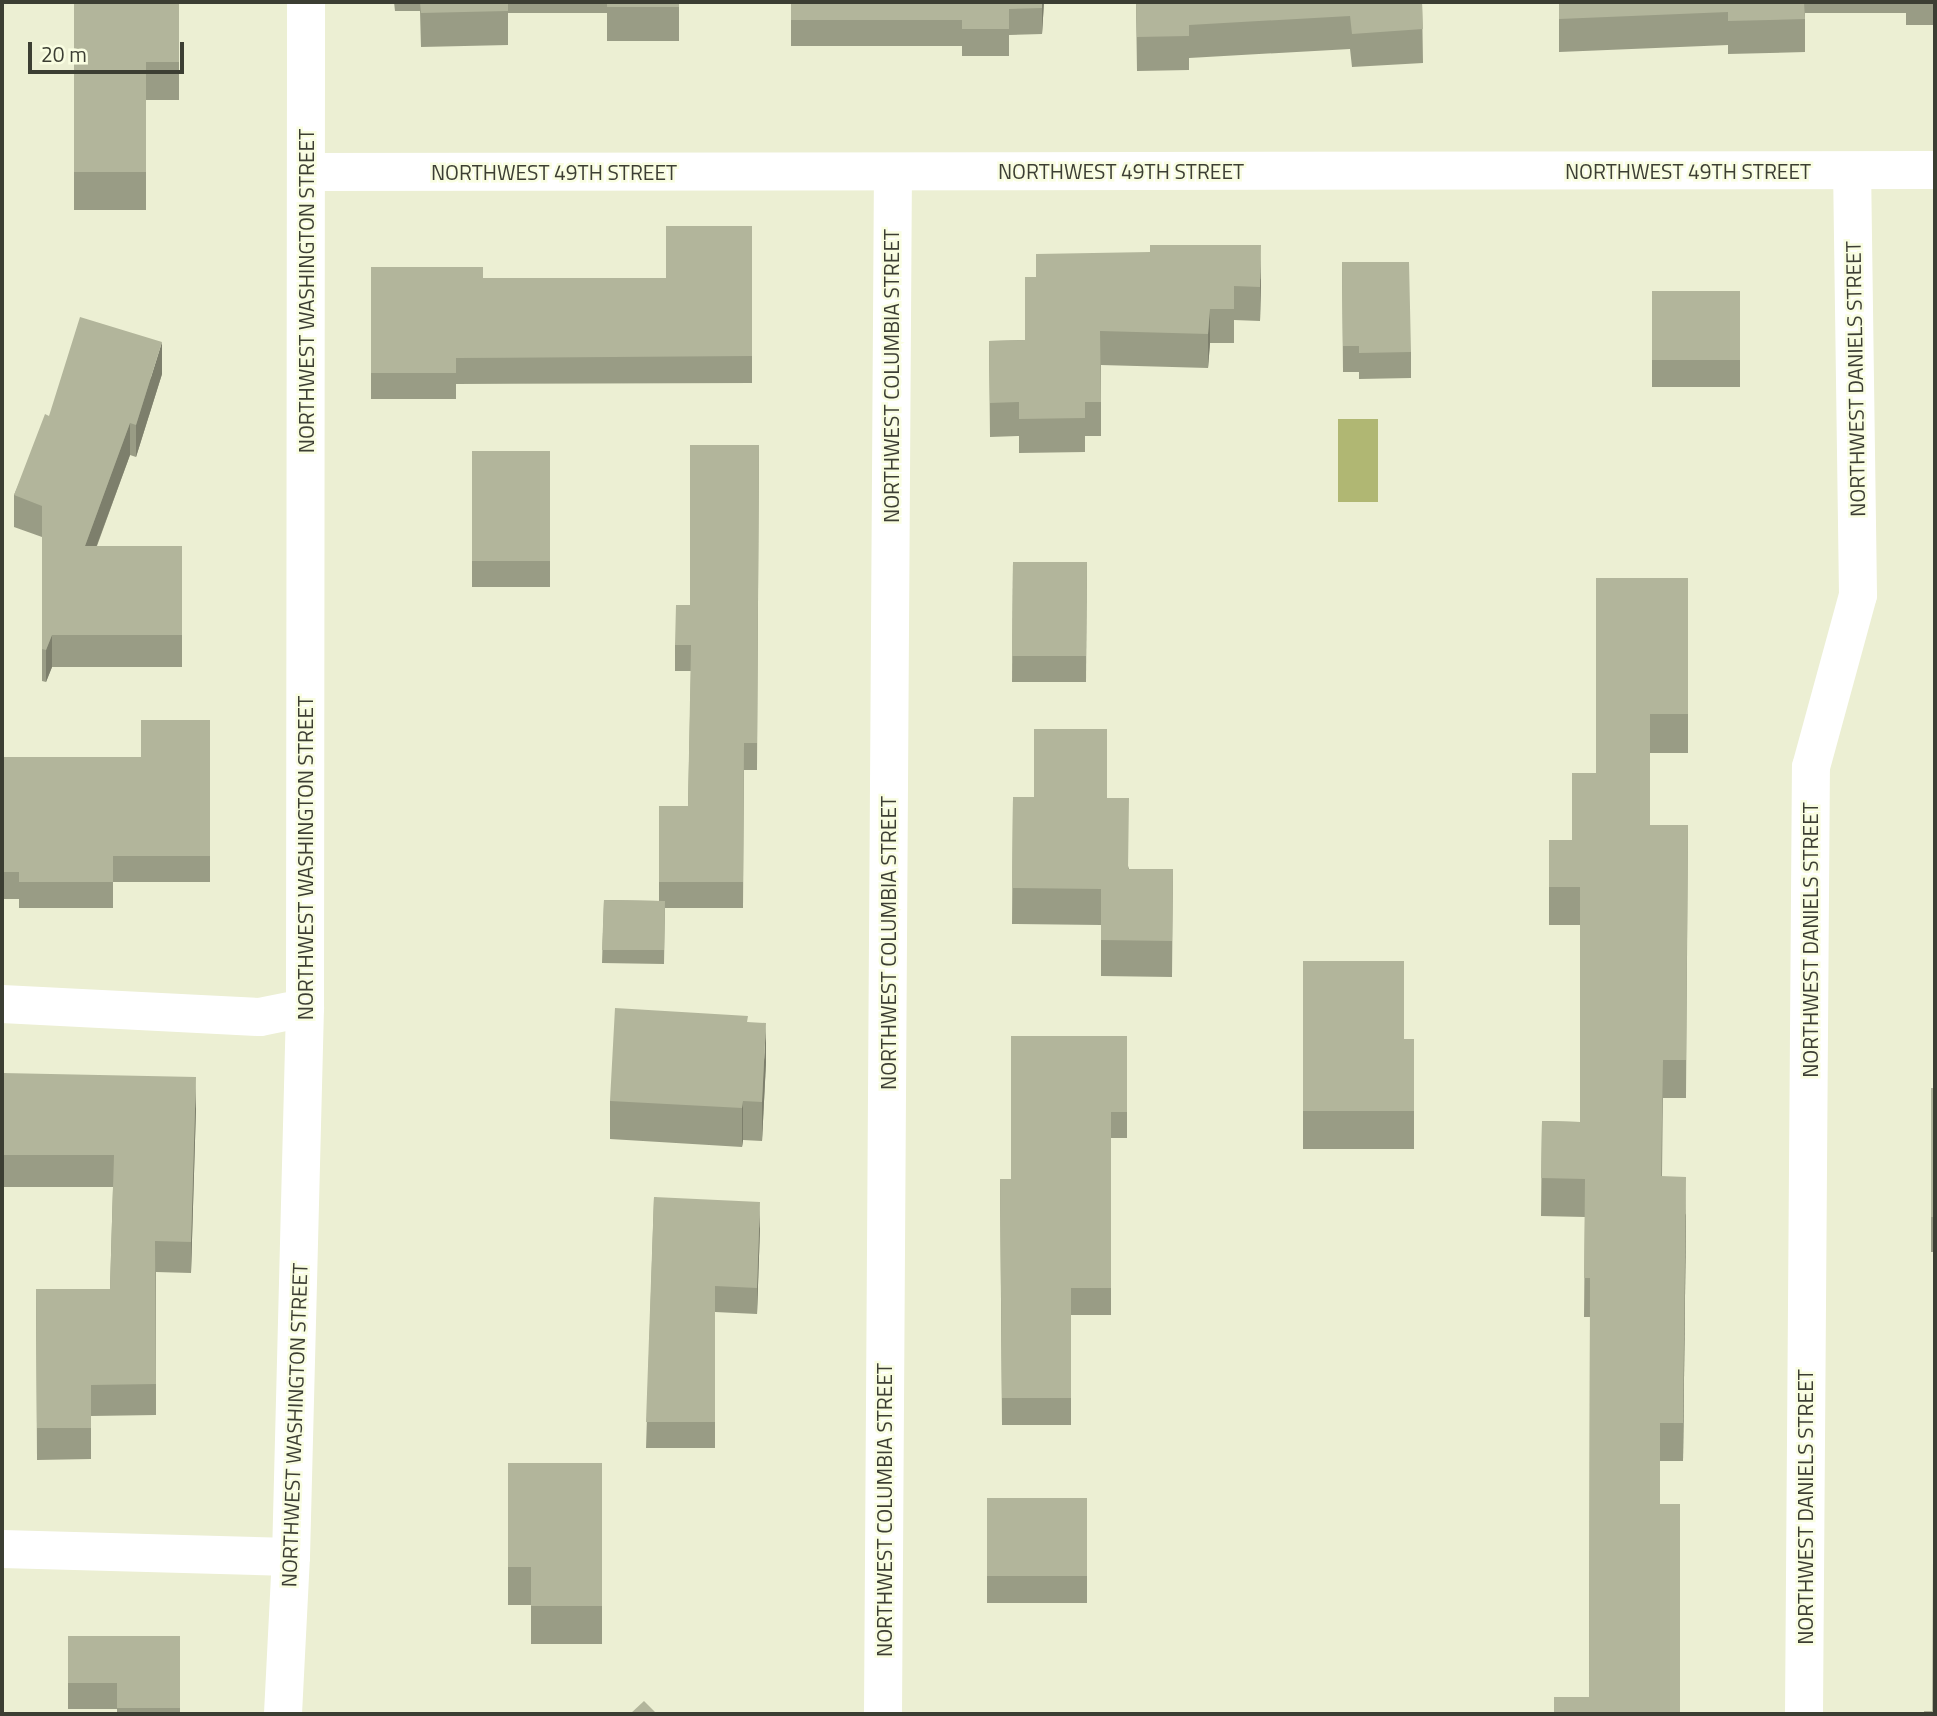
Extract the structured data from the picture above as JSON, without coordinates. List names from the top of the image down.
{
  "streets": {
    "street": [
      "NORTHWEST 49TH STREET",
      "NORTHWEST WASHINGTON STREET",
      "NORTHWEST COLUMBIA STREET",
      "NORTHWEST DANIELS STREET"
    ]
  },
  "crossings": [
    ["NORTHWEST 49TH STREET", "NORTHWEST WASHINGTON STREET"],
    ["NORTHWEST 49TH STREET", "NORTHWEST COLUMBIA STREET"],
    ["NORTHWEST 49TH STREET", "NORTHWEST DANIELS STREET"]
  ],
  "scale_bar": "20 m"
}
